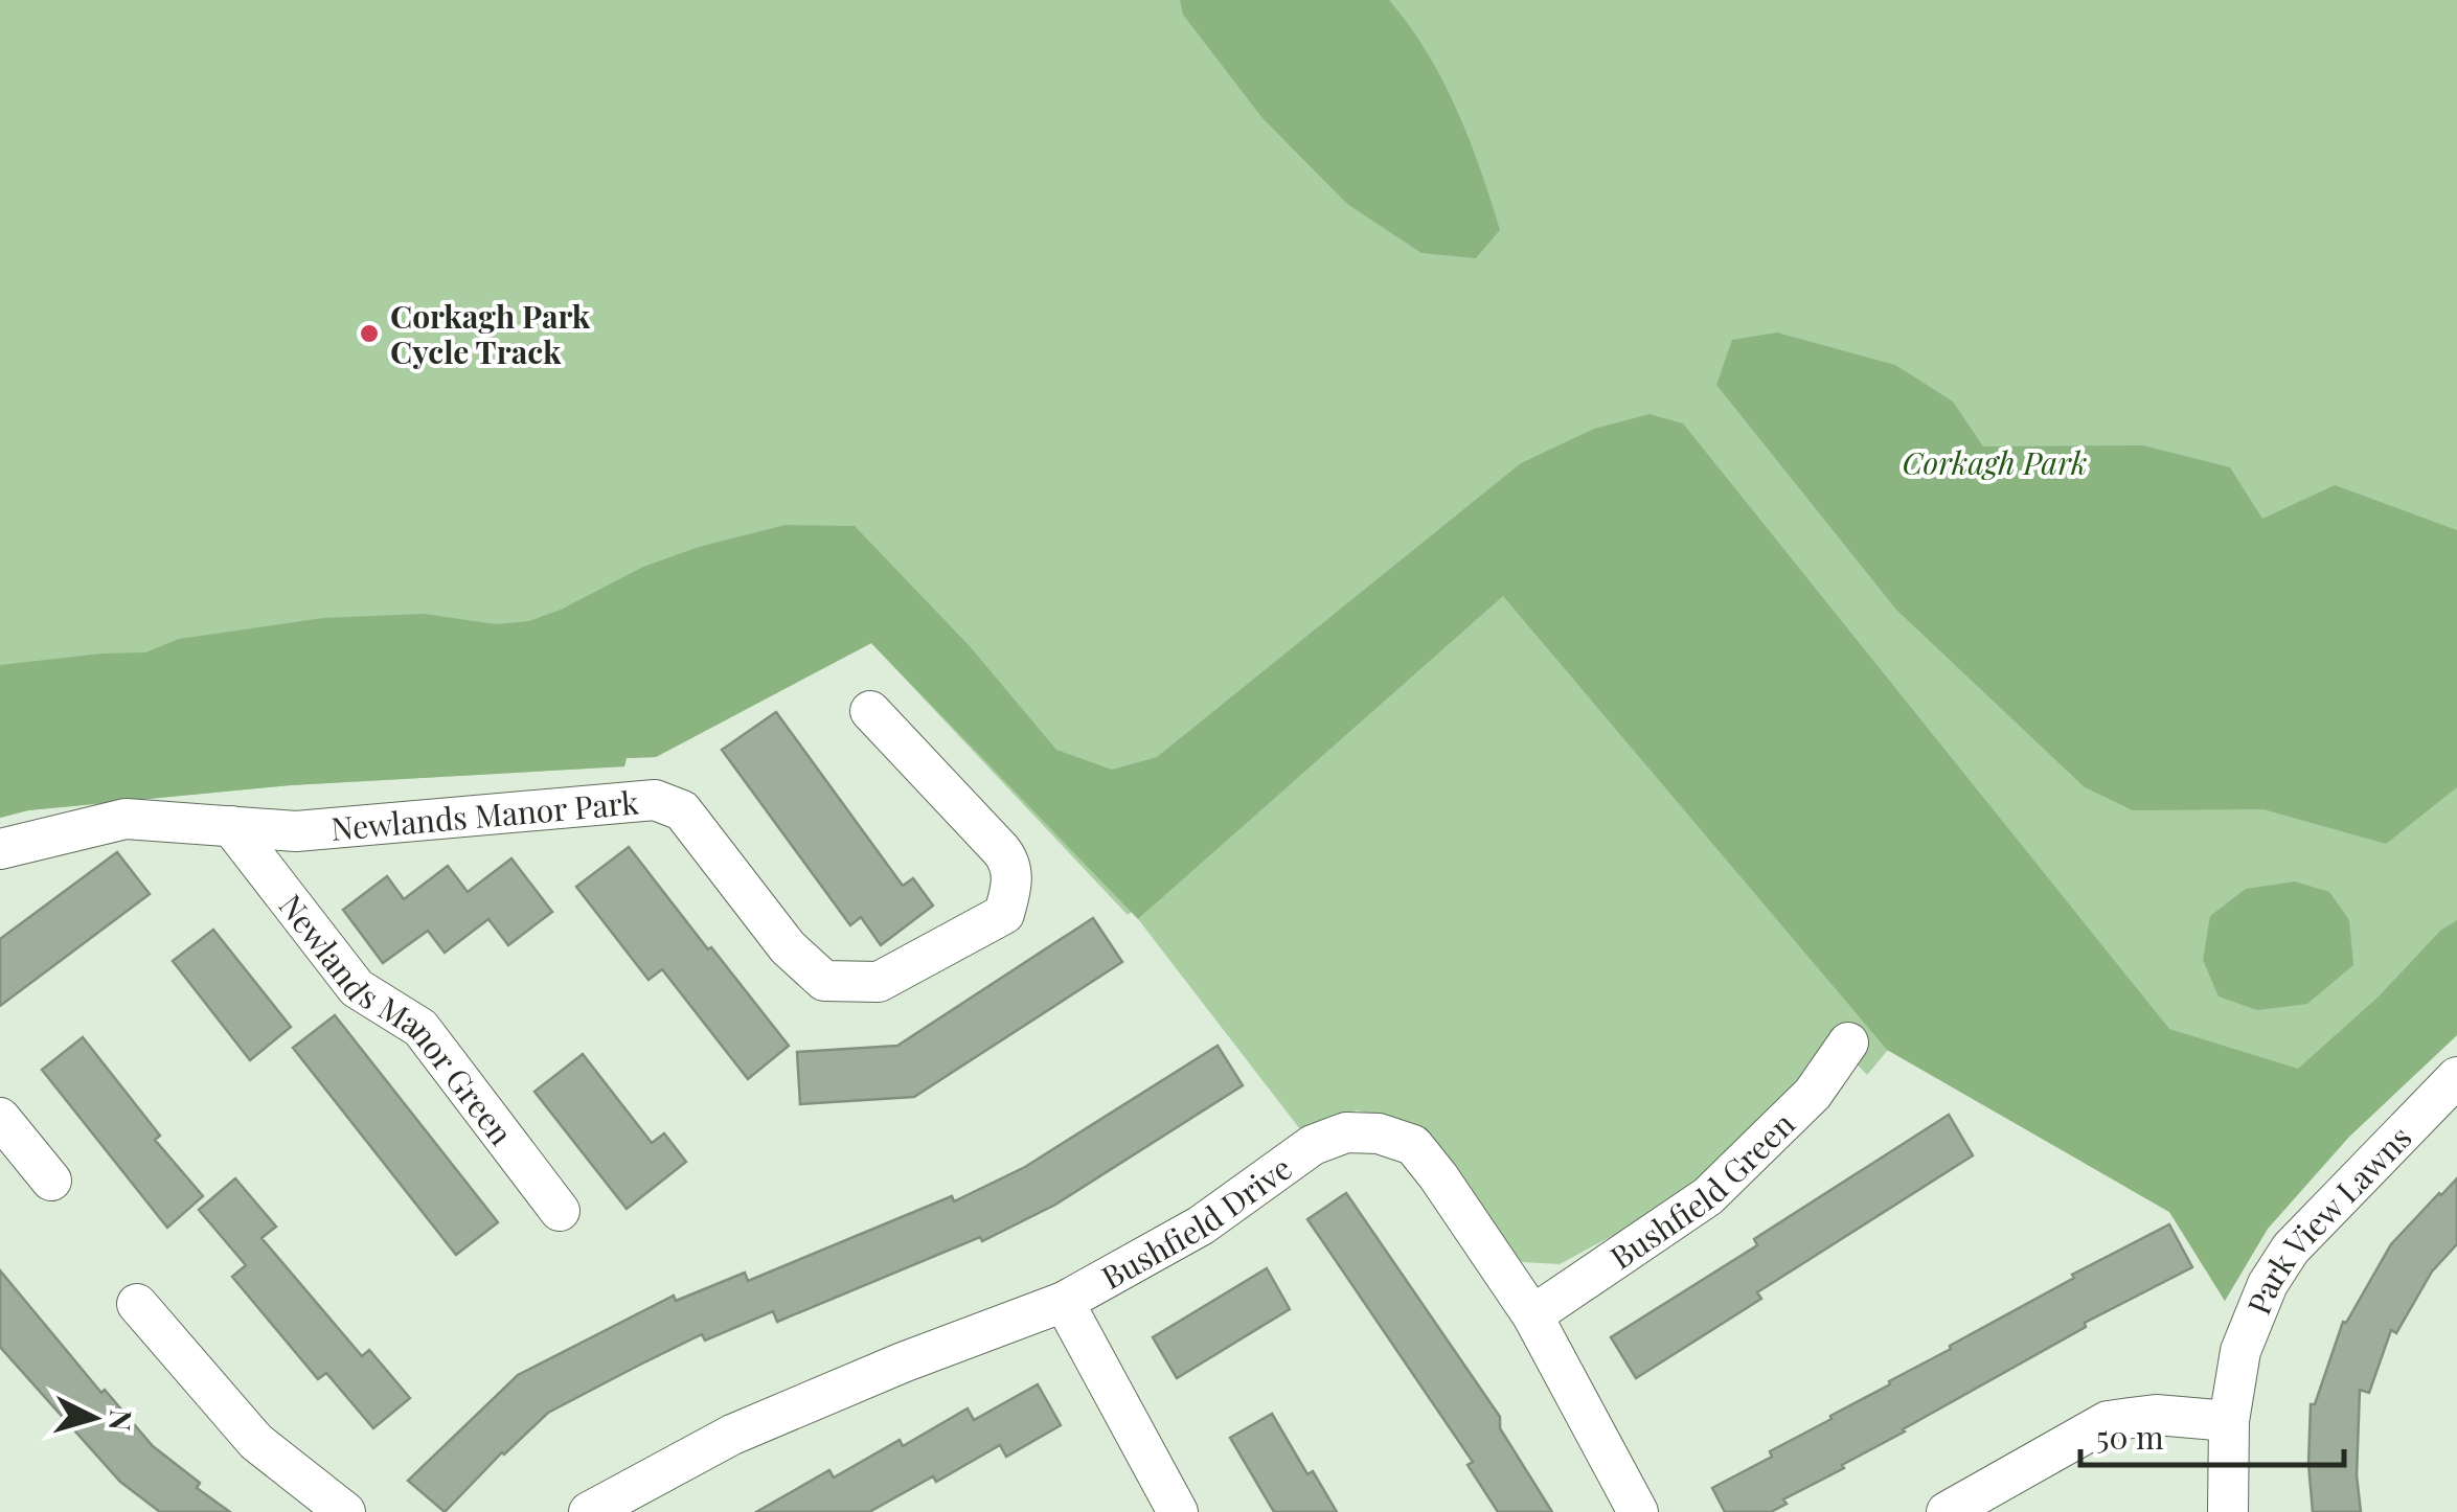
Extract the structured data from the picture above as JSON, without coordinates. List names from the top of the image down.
{
  "streets": {
    "street": [
      "Newlands Manor Park",
      "Newlands Manor Green",
      "Bushfield Green",
      "Bushfield Drive",
      "Park View Lawns"
    ]
  },
  "crossings": [
    ["Newlands Manor Park", "Newlands Manor Green"],
    ["Bushfield Green", "Bushfield Drive"]
  ],
  "parks": ["Corkagh Park"],
  "places": ["Corkagh Park Cycle Track"],
  "scale_bar": "50 m",
  "north": "right"
}
